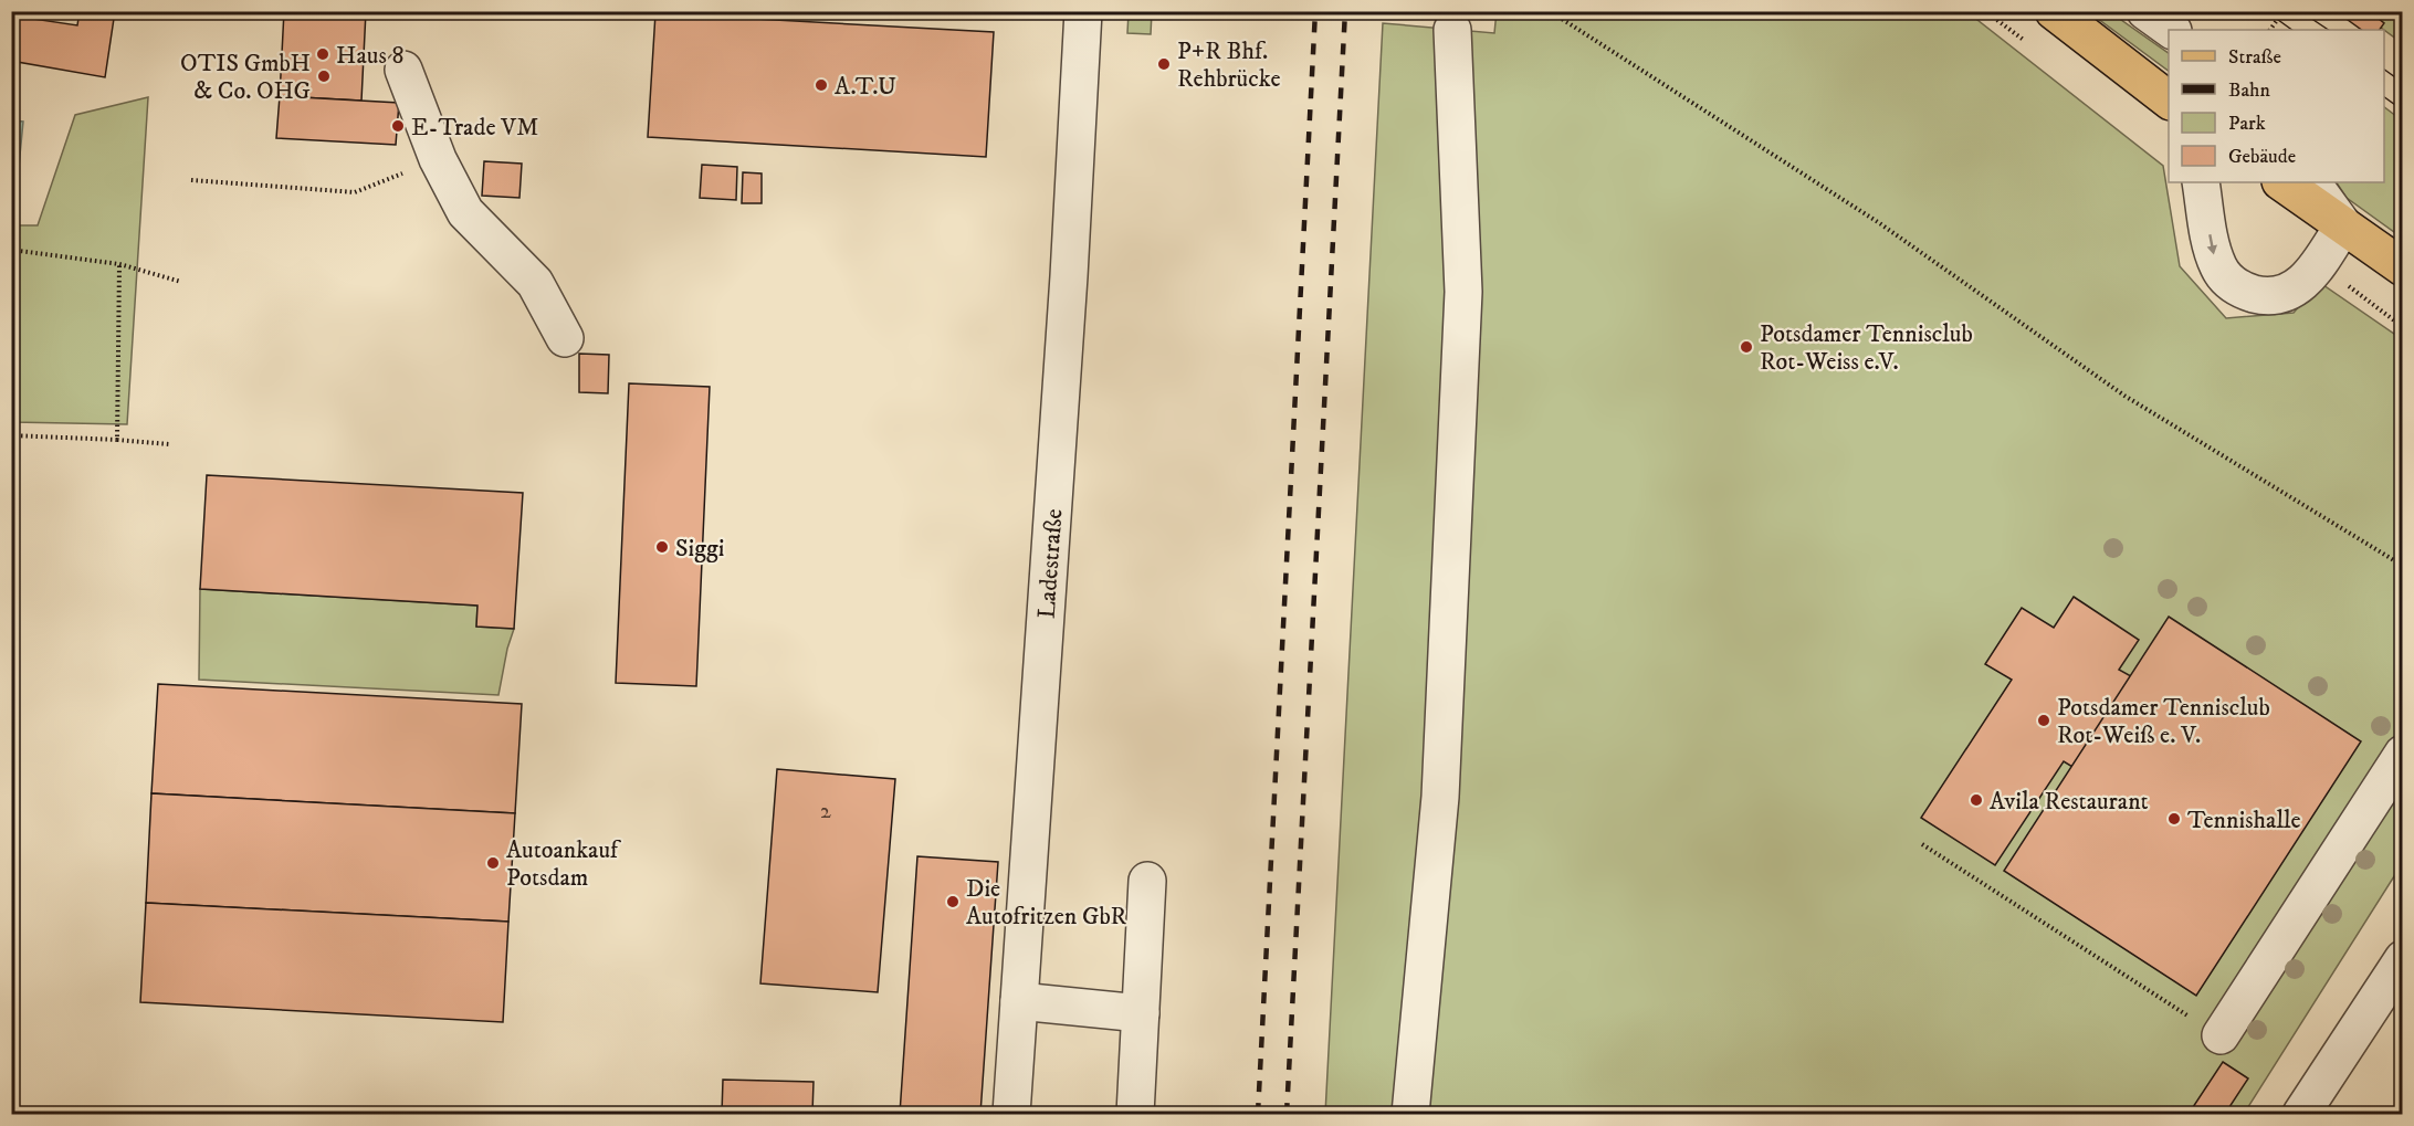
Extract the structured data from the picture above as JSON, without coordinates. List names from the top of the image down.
{
  "streets": {
    "street": ["Ladestraße"]
  },
  "places": [
    "Haus 8",
    "P+R Bhf. Rehbrücke",
    "OTIS GmbH & Co. OHG",
    "A.T.U",
    "E-Trade VM",
    "Potsdamer Tennisclub Rot-Weiss e.V.",
    "Siggi",
    "Potsdamer Tennisclub Rot-Weiß e. V.",
    "Avila Restaurant",
    "Tennishalle",
    "Autoankauf Potsdam",
    "Die Autofritzen GbR"
  ],
  "house_numbers": ["2"],
  "legend": [
    "Straße",
    "Bahn",
    "Park",
    "Gebäude"
  ]
}
